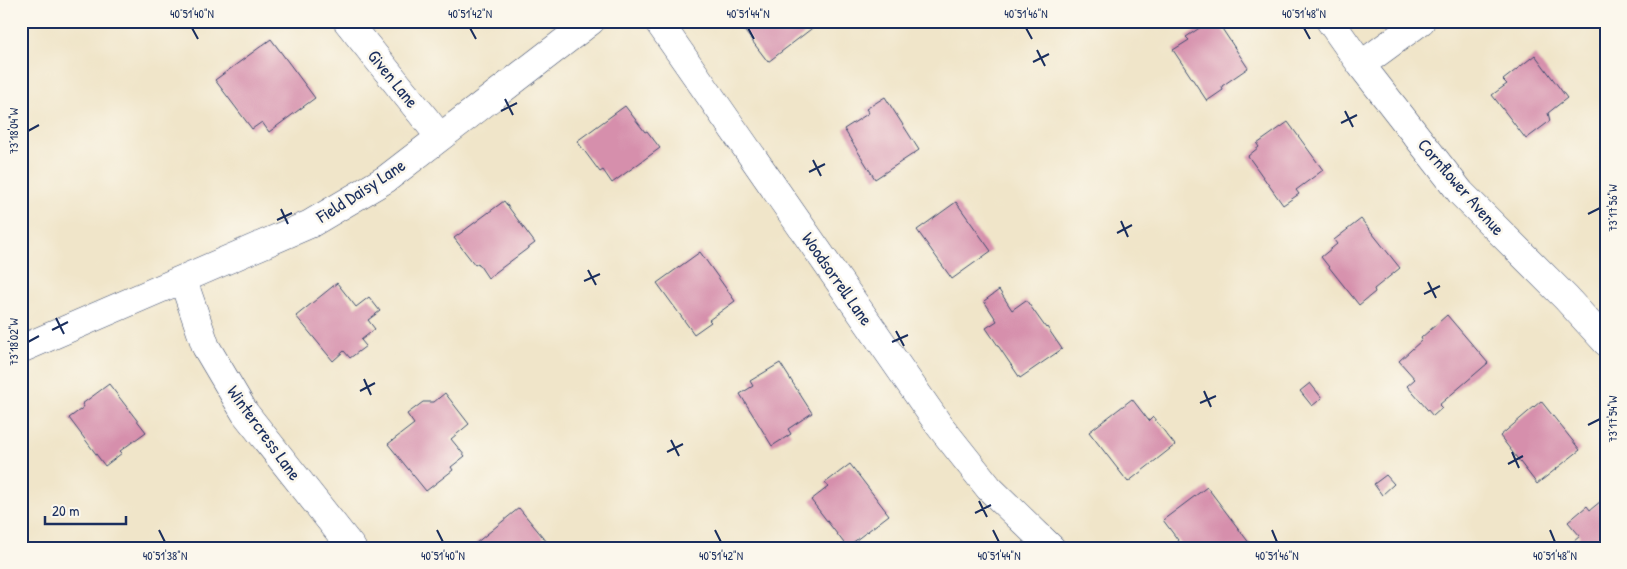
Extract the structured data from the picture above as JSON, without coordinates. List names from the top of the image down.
{
  "streets": {
    "street": [
      "Given Lane",
      "Cornflower Avenue",
      "Field Daisy Lane",
      "Woodsorrell Lane",
      "Wintercress Lane"
    ]
  },
  "crossings": [
    ["Given Lane", "Field Daisy Lane"],
    ["Field Daisy Lane", "Wintercress Lane"]
  ],
  "scale_bar": "20 m",
  "coordinates": [
    "40°51'40\"N",
    "40°51'42\"N",
    "40°51'44\"N",
    "40°51'46\"N",
    "40°51'48\"N",
    "73°18'04\"W",
    "73°17'56\"W",
    "73°18'02\"W",
    "73°17'54\"W",
    "40°51'38\"N"
  ]
}
